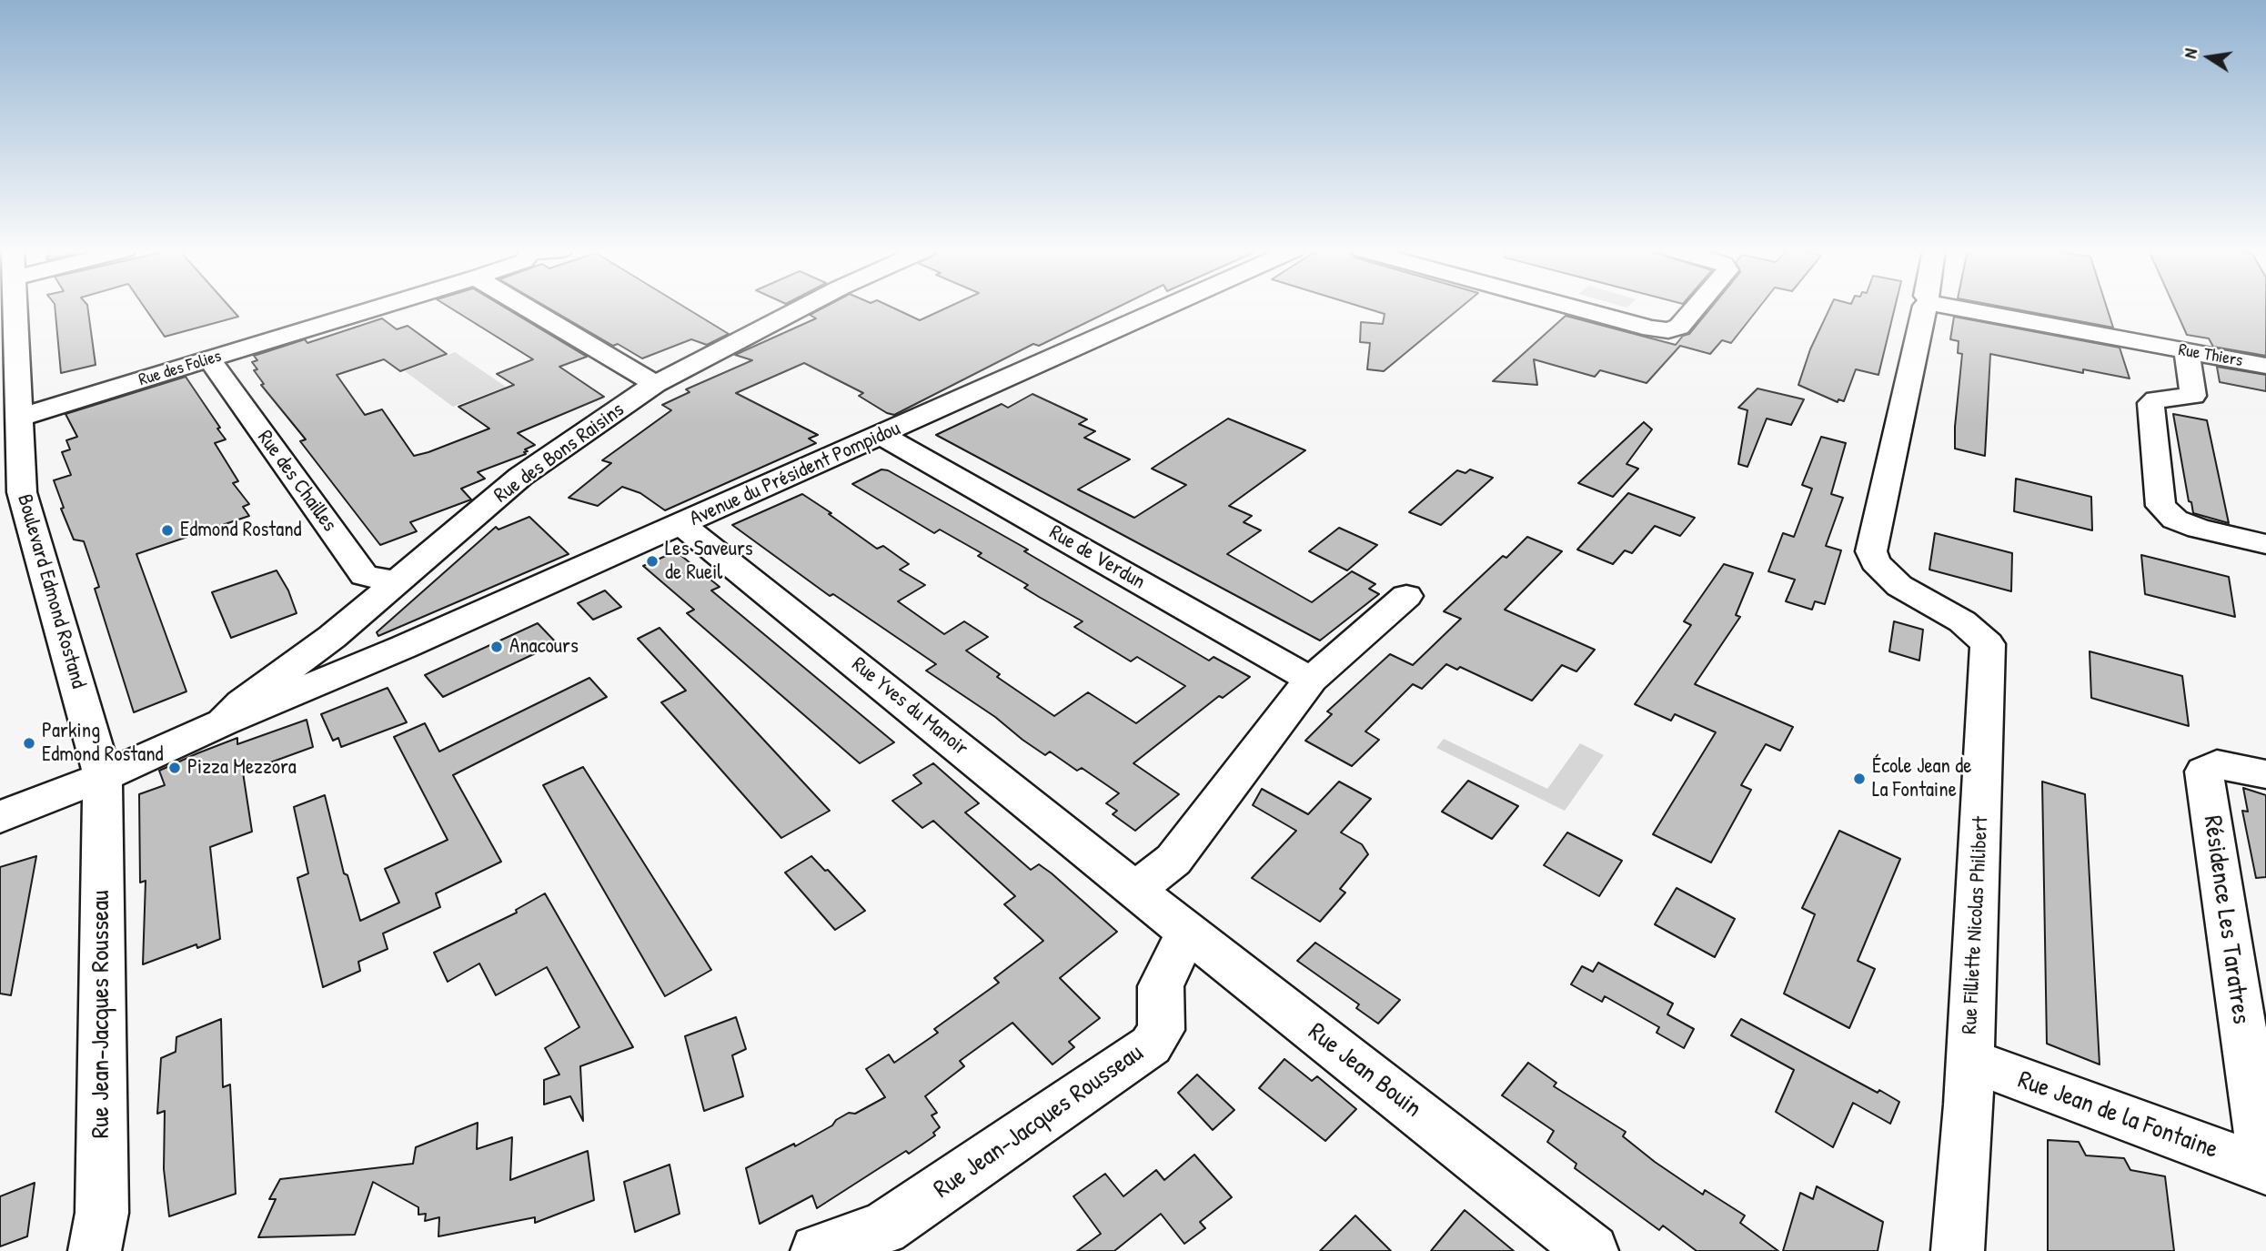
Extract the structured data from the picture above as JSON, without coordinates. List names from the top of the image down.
{
  "streets": {
    "street": [
      "Rue Thiers",
      "Rue des Folies",
      "Rue des Bons Raisins",
      "Avenue du Président Pompidou",
      "Rue des Chailles",
      "Rue de Verdun",
      "Boulevard Edmond Rostand",
      "Rue Yves du Manoir",
      "Résidence Les Taratres",
      "Rue Filliette Nicolas Philibert",
      "Rue Jean-Jacques Rousseau",
      "Rue Jean Bouin",
      "Rue Jean de la Fontaine"
    ]
  },
  "crossings": [
    ["Rue des Folies", "Rue des Chailles"],
    ["Rue des Folies", "Boulevard Edmond Rostand"],
    ["Rue des Bons Raisins", "Avenue du Président Pompidou"],
    ["Rue des Bons Raisins", "Rue des Chailles"],
    ["Rue des Bons Raisins", "Boulevard Edmond Rostand"],
    ["Rue des Bons Raisins", "Rue Jean-Jacques Rousseau"],
    ["Avenue du Président Pompidou", "Rue de Verdun"],
    ["Avenue du Président Pompidou", "Rue Yves du Manoir"],
    ["Boulevard Edmond Rostand", "Rue Jean-Jacques Rousseau"],
    ["Rue Yves du Manoir", "Rue Jean Bouin"],
    ["Résidence Les Taratres", "Rue Jean de la Fontaine"],
    ["Rue Filliette Nicolas Philibert", "Rue Jean de la Fontaine"],
    ["Rue Jean-Jacques Rousseau", "Rue Jean Bouin"]
  ],
  "places": [
    "Edmond Rostand",
    "Les Saveurs de Rueil",
    "Anacours",
    "Parking Edmond Rostand",
    "Pizza Mezzora",
    "École Jean de La Fontaine"
  ],
  "north": "left"
}
